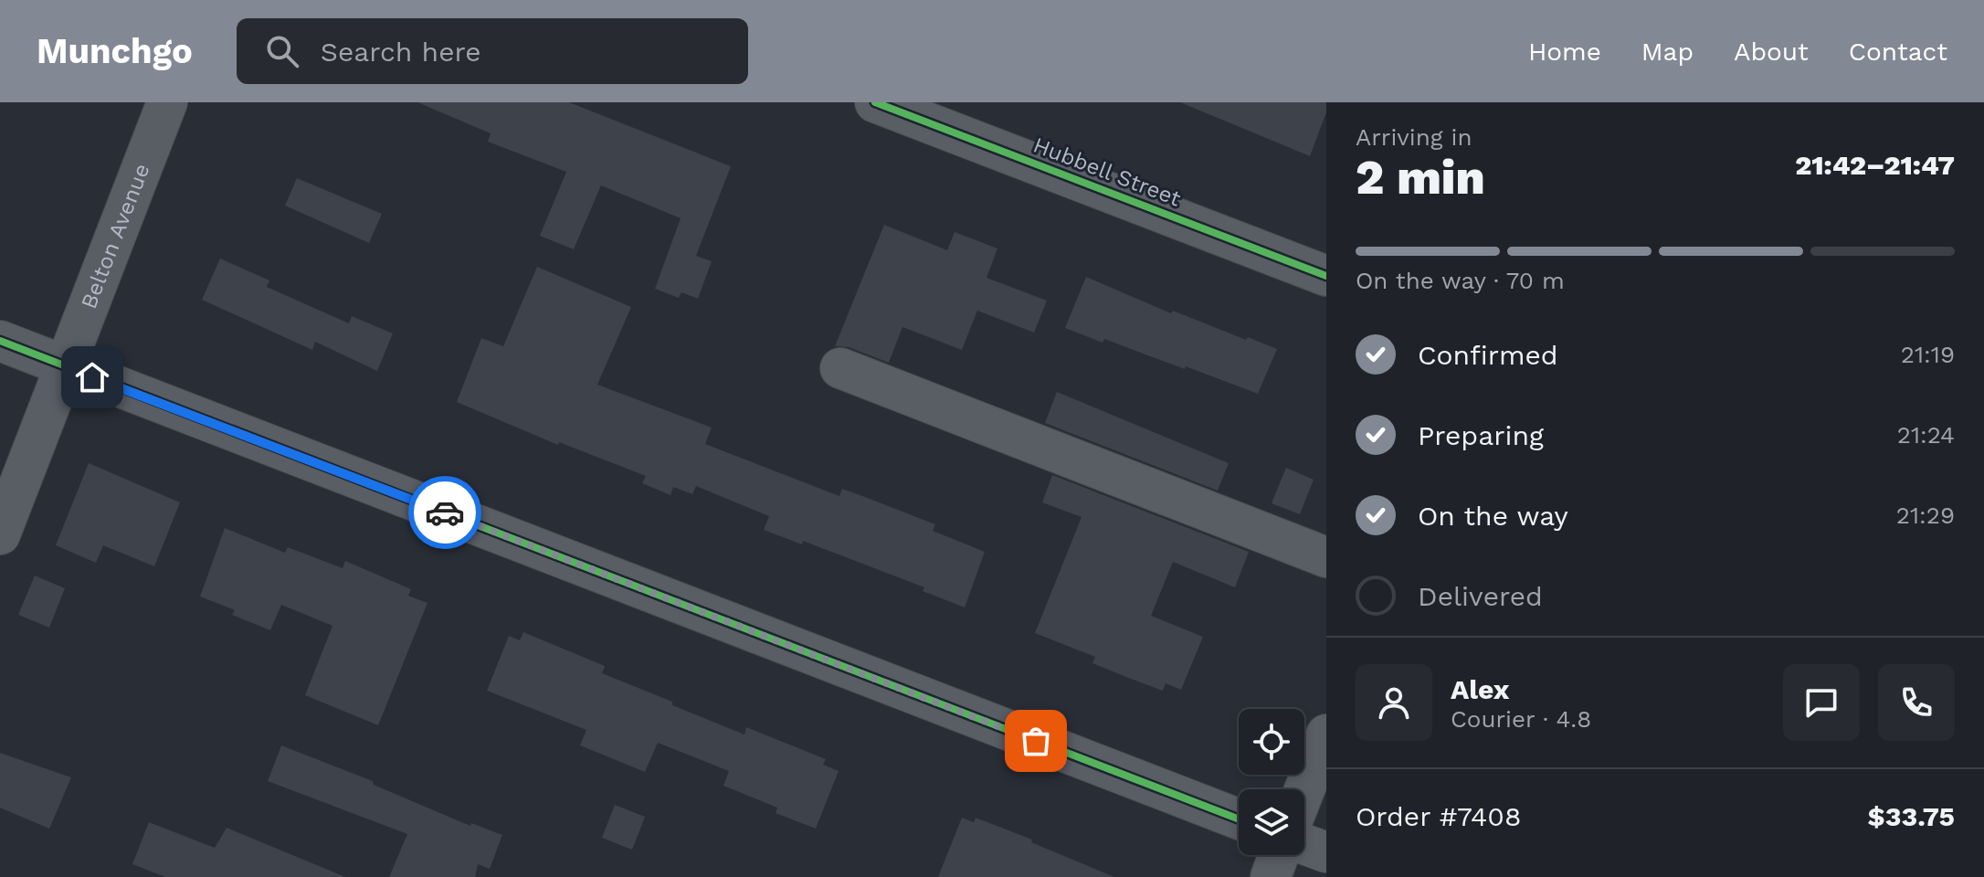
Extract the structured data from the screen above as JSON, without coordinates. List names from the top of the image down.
{
  "streets": {
    "street": ["Hubbell Street", "Belton Avenue"]
  },
  "page": {
    "header": "Munchgo",
    "search": "Search here",
    "nav": [
      "Home",
      "Map",
      "About",
      "Contact"
    ],
    "heading": ["2 min", "Arriving in", "21:42–21:47"],
    "panel": [
      "Alex",
      "Courier · 4.8",
      "Order #7408",
      "$33.75"
    ],
    "bar": "On the way · 70 m",
    "list": [
      ["Confirmed", "21:19"],
      ["Preparing", "21:24"],
      ["On the way", "21:29"],
      "Delivered"
    ]
  }
}
